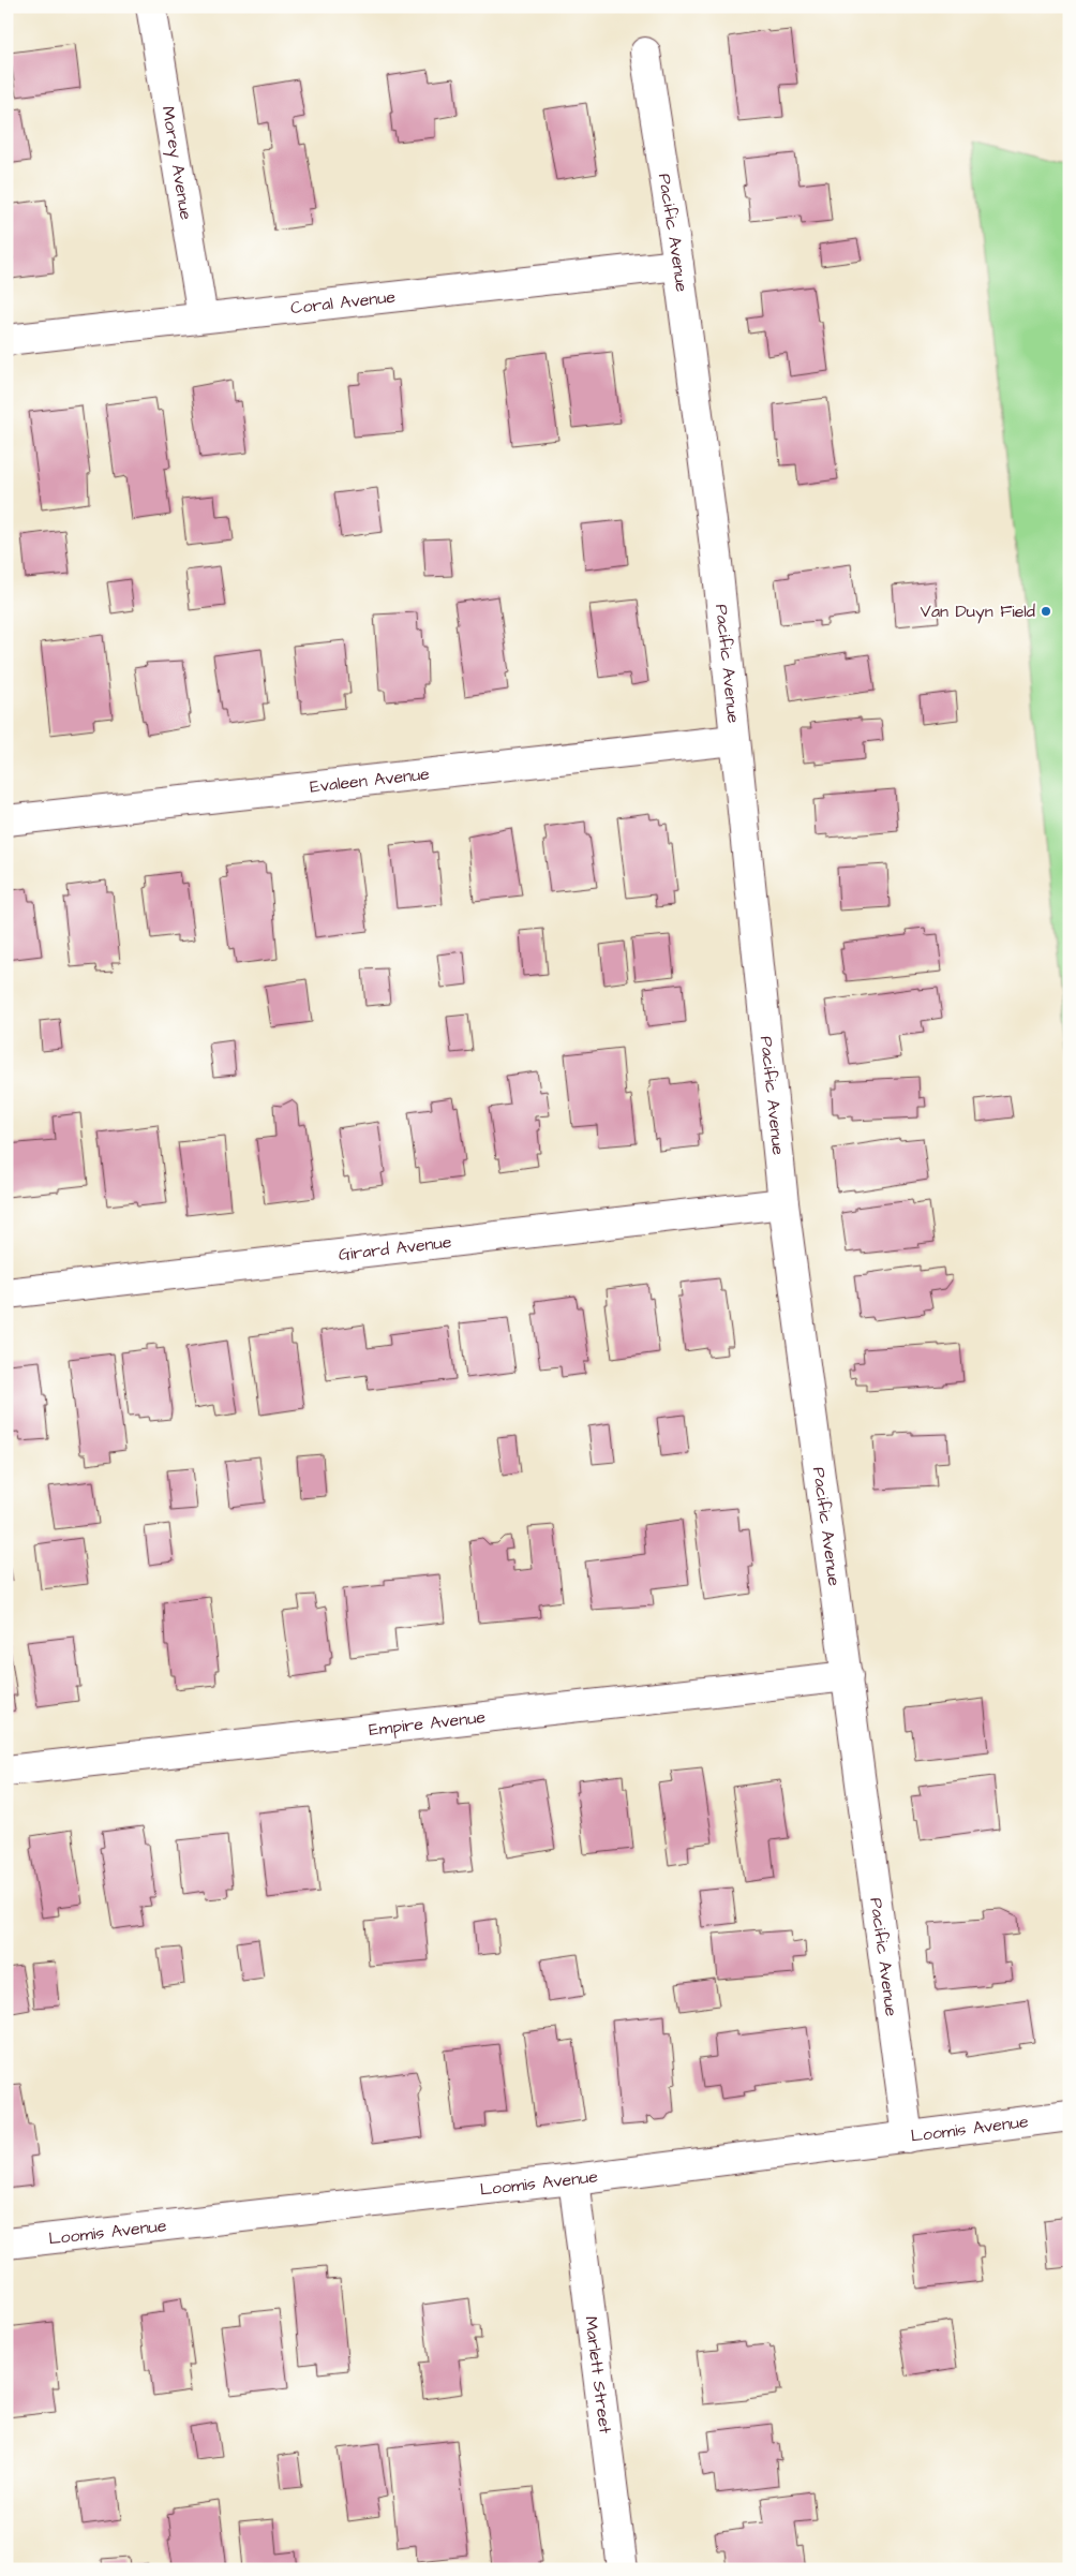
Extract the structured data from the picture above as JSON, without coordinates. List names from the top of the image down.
{
  "streets": {
    "street": [
      "Morey Avenue",
      "Pacific Avenue",
      "Coral Avenue",
      "Evaleen Avenue",
      "Girard Avenue",
      "Empire Avenue",
      "Loomis Avenue",
      "Marlett Street"
    ]
  },
  "crossings": [
    ["Morey Avenue", "Coral Avenue"],
    ["Pacific Avenue", "Coral Avenue"],
    ["Pacific Avenue", "Evaleen Avenue"],
    ["Pacific Avenue", "Girard Avenue"],
    ["Pacific Avenue", "Empire Avenue"],
    ["Pacific Avenue", "Loomis Avenue"],
    ["Loomis Avenue", "Marlett Street"]
  ],
  "places": ["Van Duyn Field"]
}
